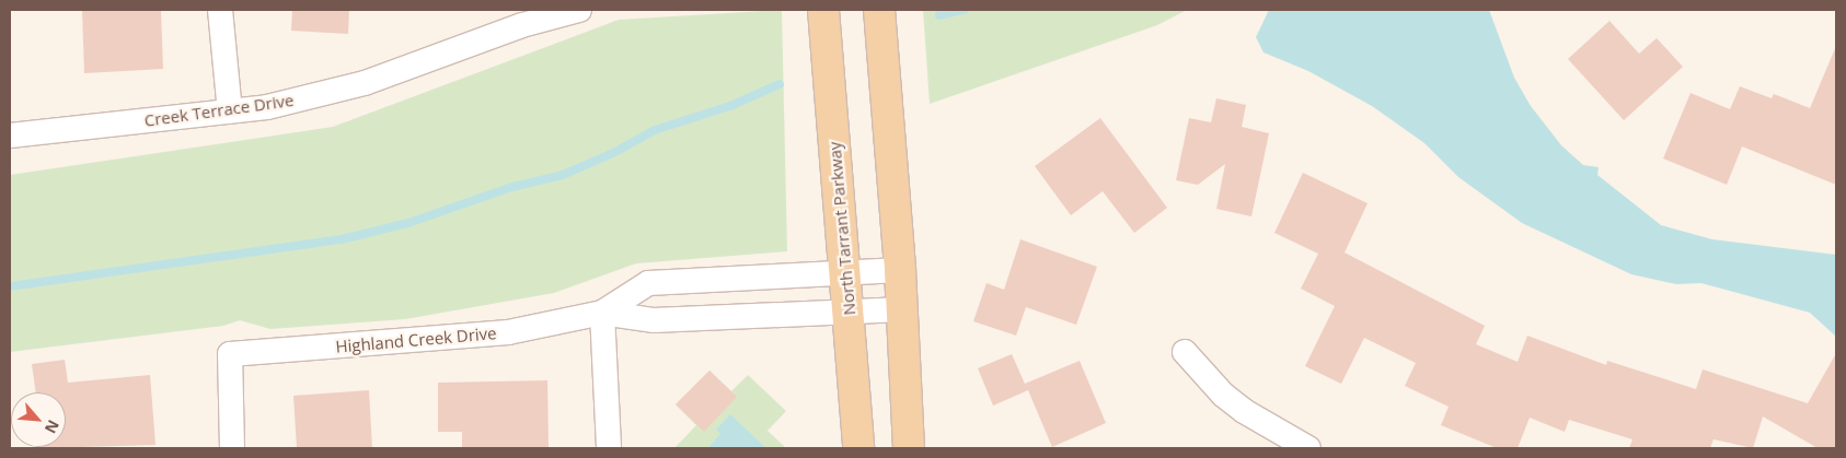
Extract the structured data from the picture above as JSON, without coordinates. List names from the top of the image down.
{
  "streets": {
    "main road": ["North Tarrant Parkway"],
    "street": ["Creek Terrace Drive", "Highland Creek Drive"]
  },
  "crossings": [
    ["North Tarrant Parkway", "Highland Creek Drive"]
  ],
  "north": "bottom right"
}
